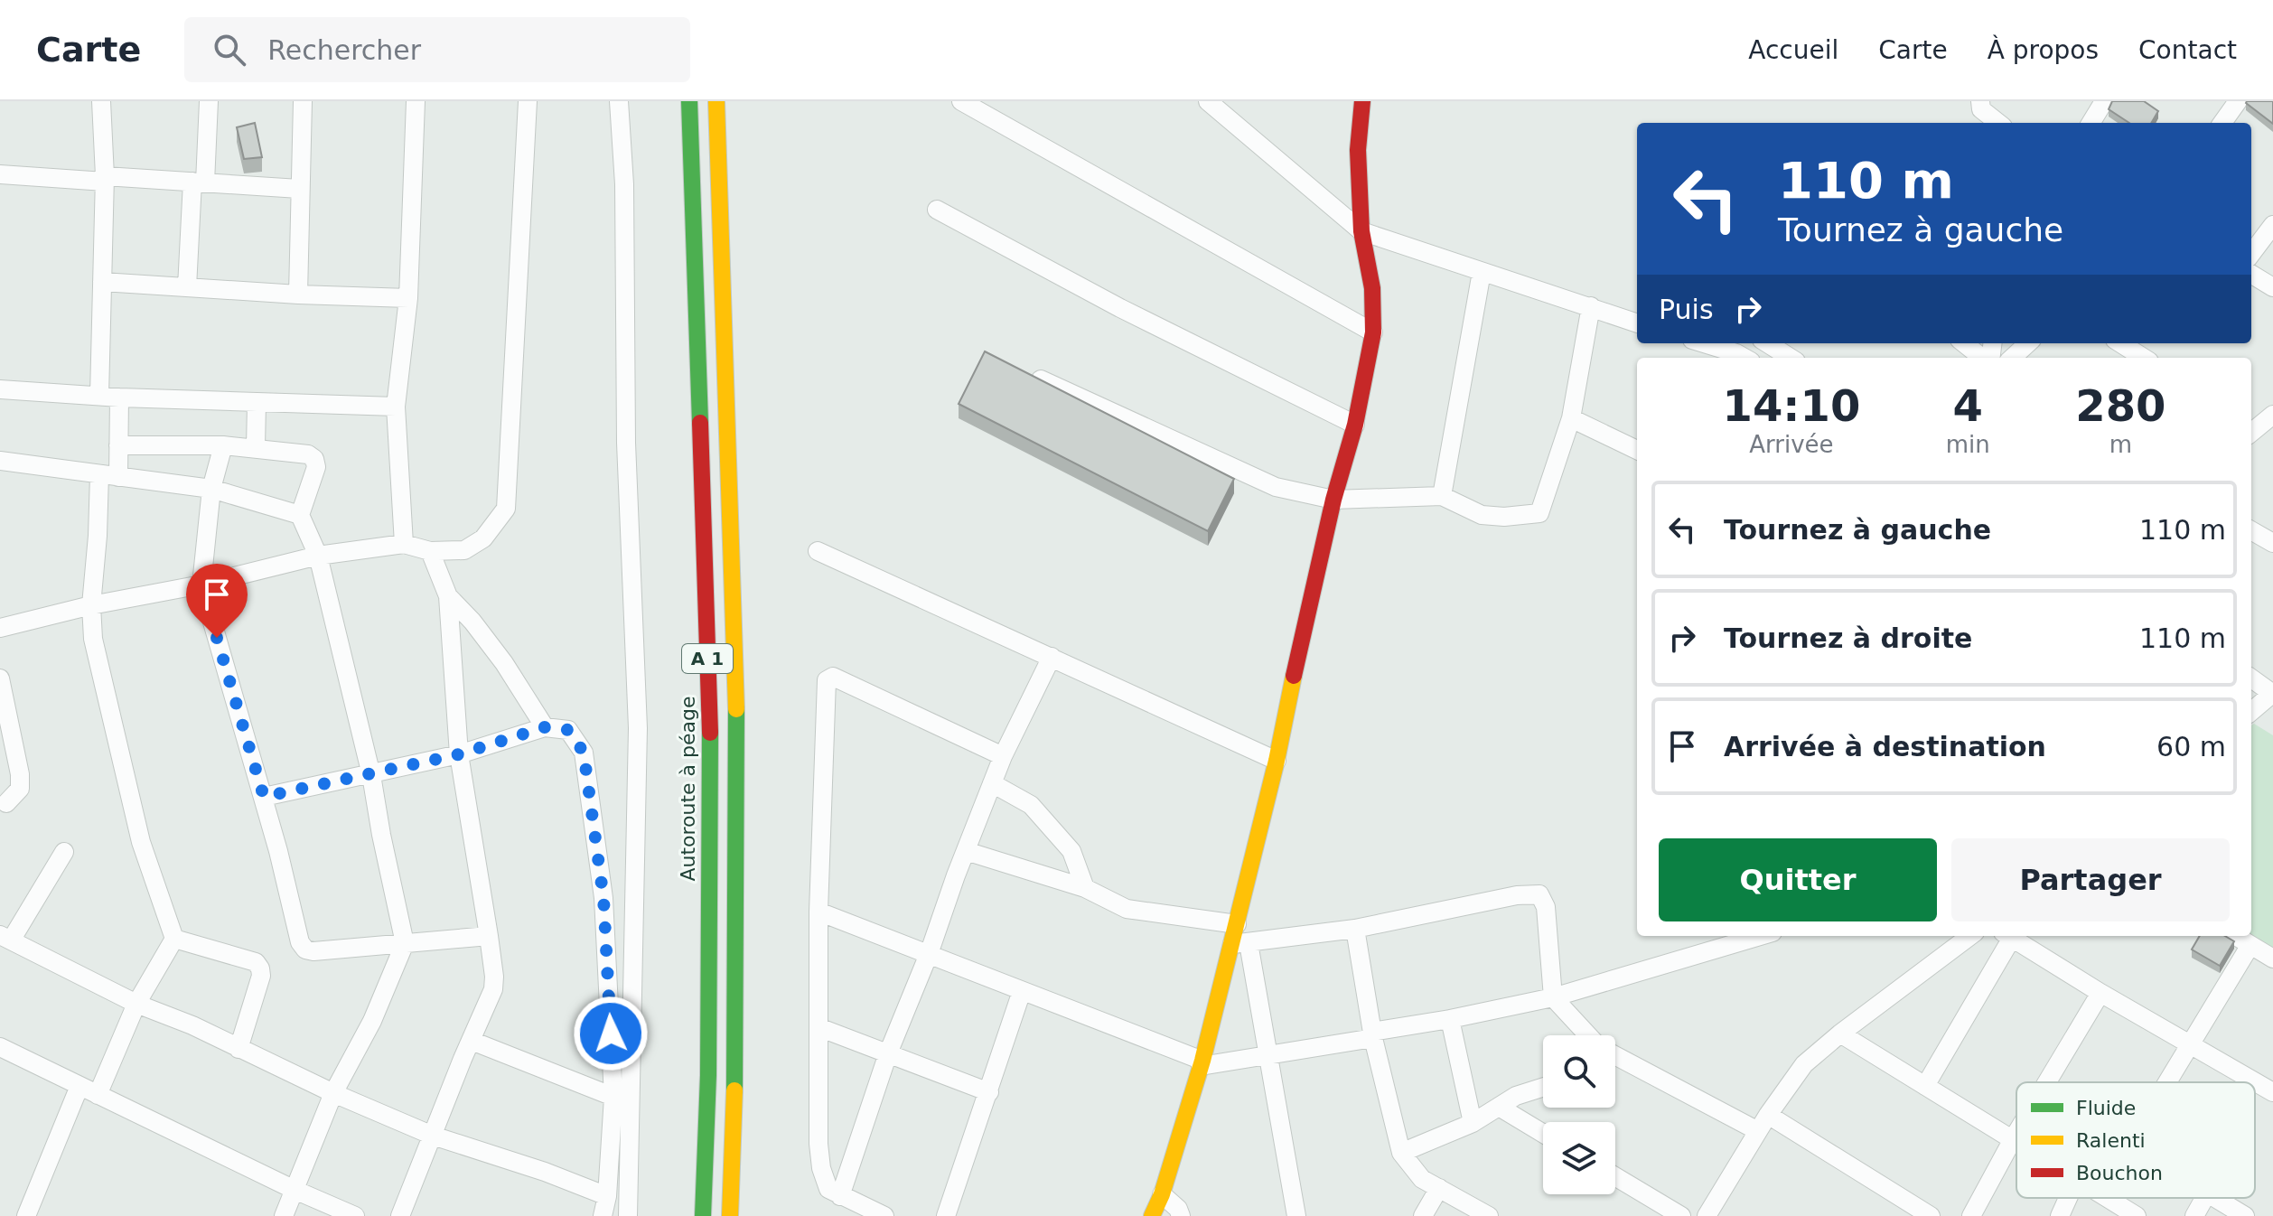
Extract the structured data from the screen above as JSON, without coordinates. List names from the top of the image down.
{
  "streets": {
    "main road": ["A 1", "Autoroute à péage"]
  },
  "legend": ["Fluide", "Ralenti", "Bouchon"],
  "page": {
    "header": "Carte",
    "search": "Rechercher",
    "nav": [
      "Accueil",
      "Carte",
      "À propos",
      "Contact"
    ],
    "turn": ["110 m", "Tournez à gauche"],
    "then": "Puis",
    "eta": [
      "14:10",
      "Arrivée",
      "4",
      "min",
      "280",
      "m"
    ],
    "list": [
      {
        "name": "Tournez à gauche",
        "value": "110 m"
      },
      {
        "name": "Tournez à droite",
        "value": "110 m"
      },
      {
        "name": "Arrivée à destination",
        "value": "60 m"
      }
    ],
    "buttons": ["Quitter", "Partager"]
  }
}
